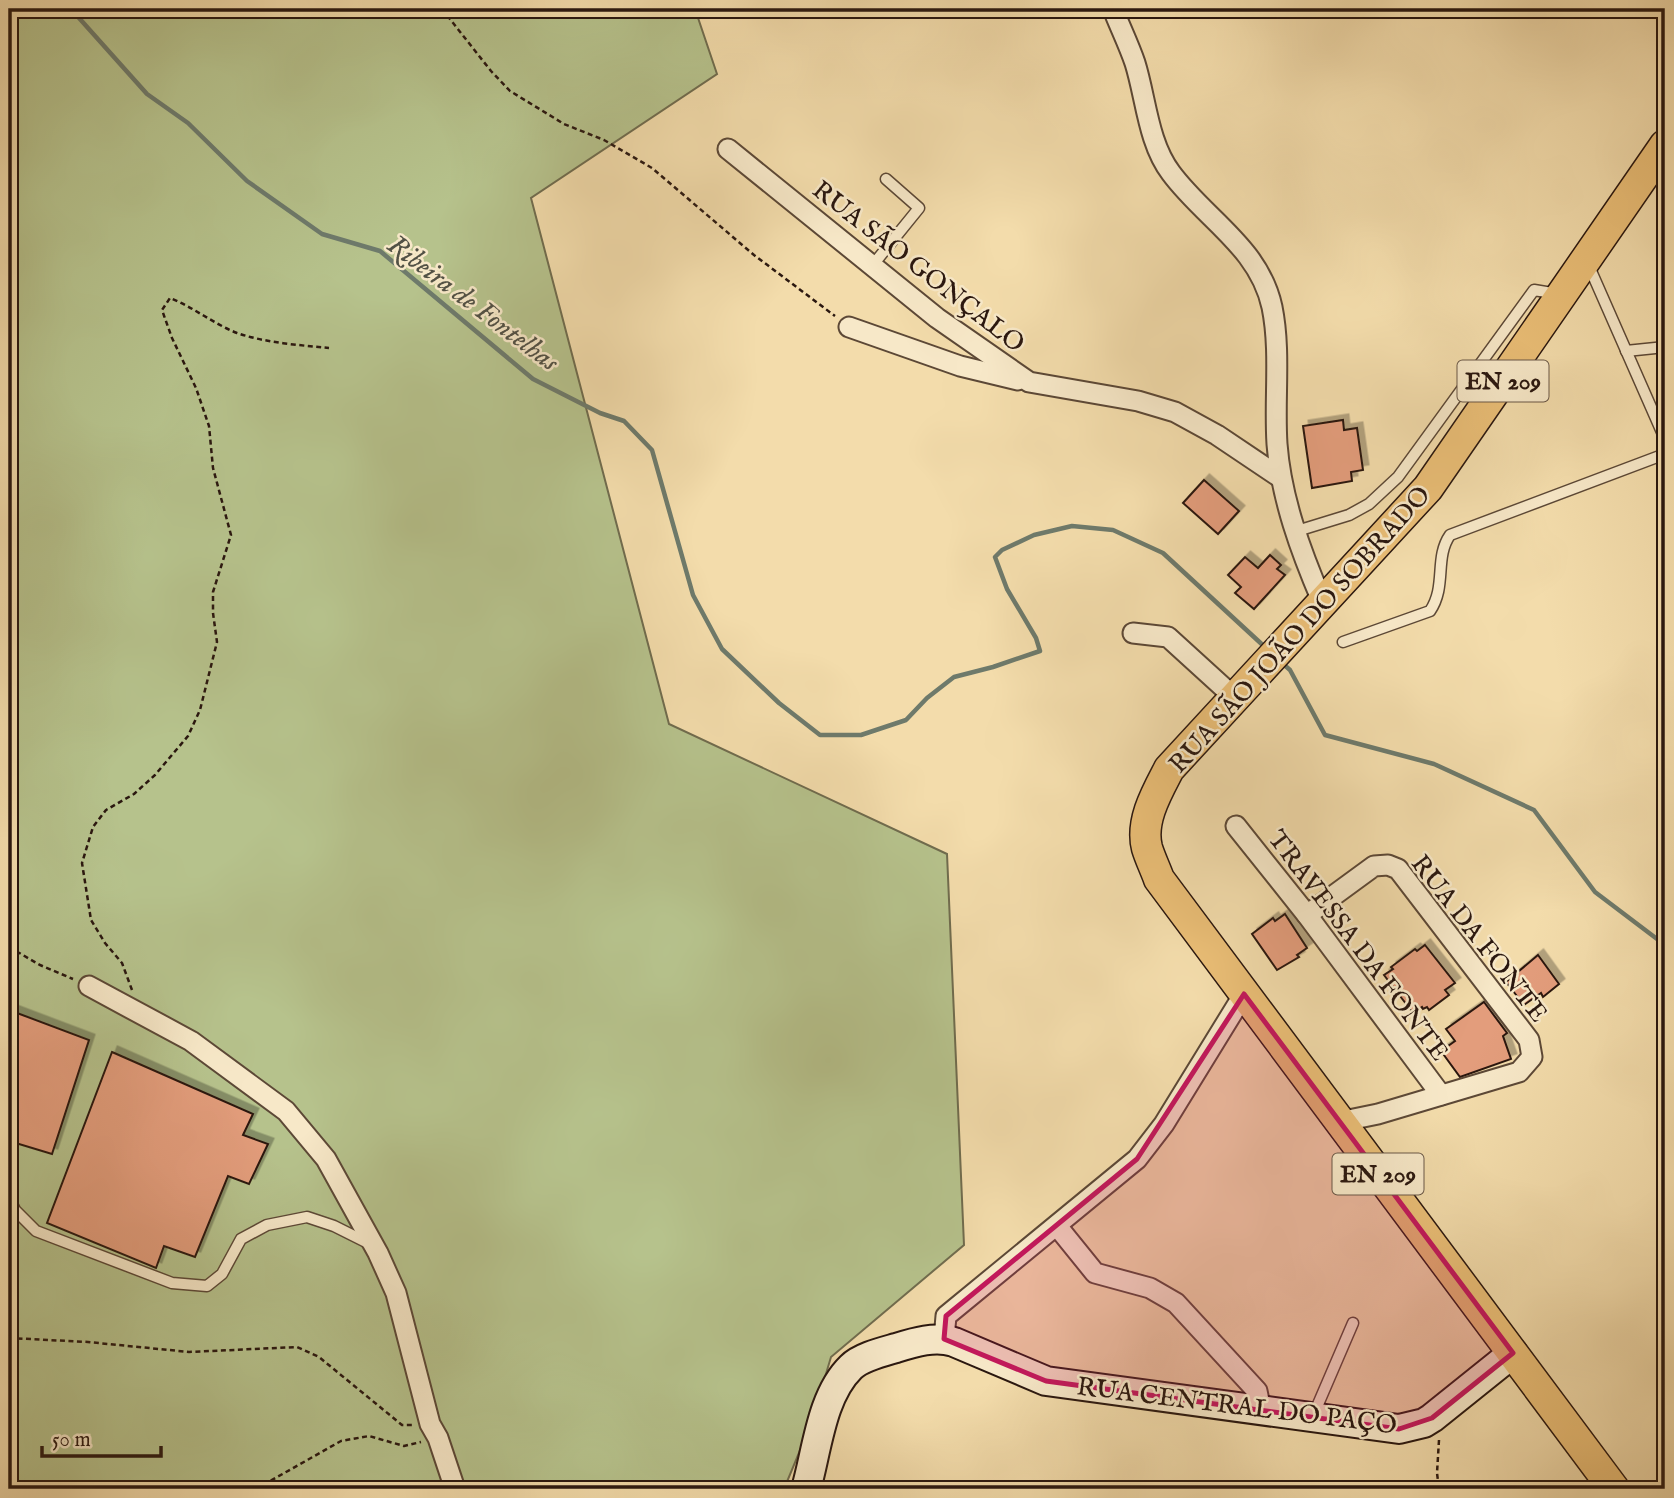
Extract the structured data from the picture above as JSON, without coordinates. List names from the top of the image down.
{
  "streets": {
    "main road": ["EN 209", "RUA SÃO JOÃO DO SOBRADO"],
    "street": [
      "RUA SÃO GONÇALO",
      "RUA DA FONTE",
      "TRAVESSA DA FONTE",
      "RUA CENTRAL DO PAÇO"
    ]
  },
  "crossings": [
    ["RUA SÃO JOÃO DO SOBRADO", "RUA DA FONTE"],
    ["RUA SÃO JOÃO DO SOBRADO", "RUA CENTRAL DO PAÇO"],
    ["RUA DA FONTE", "TRAVESSA DA FONTE"]
  ],
  "water": ["Ribeira de Fontelhas"],
  "scale_bar": "50 m"
}
